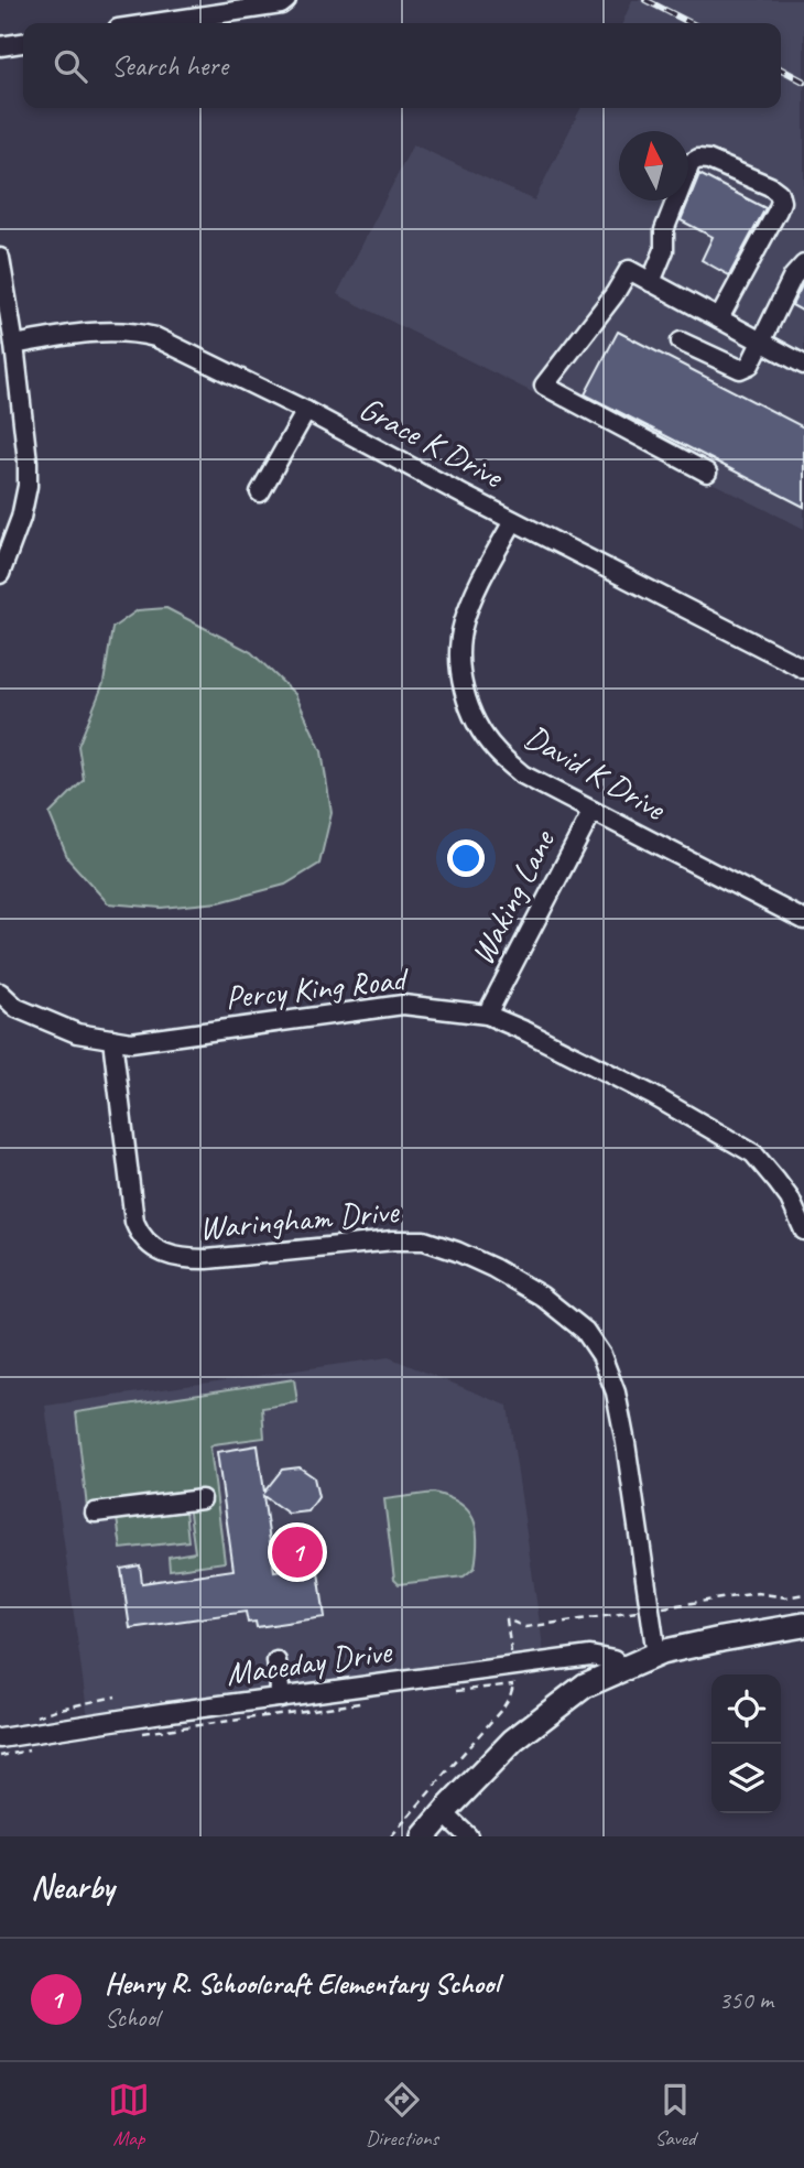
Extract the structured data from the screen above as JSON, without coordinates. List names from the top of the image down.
{
  "streets": {
    "street": [
      "Grace K Drive",
      "David K Drive",
      "Waking Lane",
      "Percy King Road",
      "Waringham Drive",
      "Maceday Drive"
    ]
  },
  "crossings": [
    ["Grace K Drive", "David K Drive"],
    ["David K Drive", "Waking Lane"],
    ["Waking Lane", "Percy King Road"],
    ["Percy King Road", "Waringham Drive"]
  ],
  "north": "top",
  "page": {
    "search": "Search here",
    "pins": "1",
    "heading": "Nearby",
    "list": [
      {
        "mark": "1",
        "name": "Henry R. Schoolcraft Elementary School",
        "note": "School",
        "value": "350 m"
      }
    ],
    "nav": ["Map", "Directions", "Saved"]
  }
}
